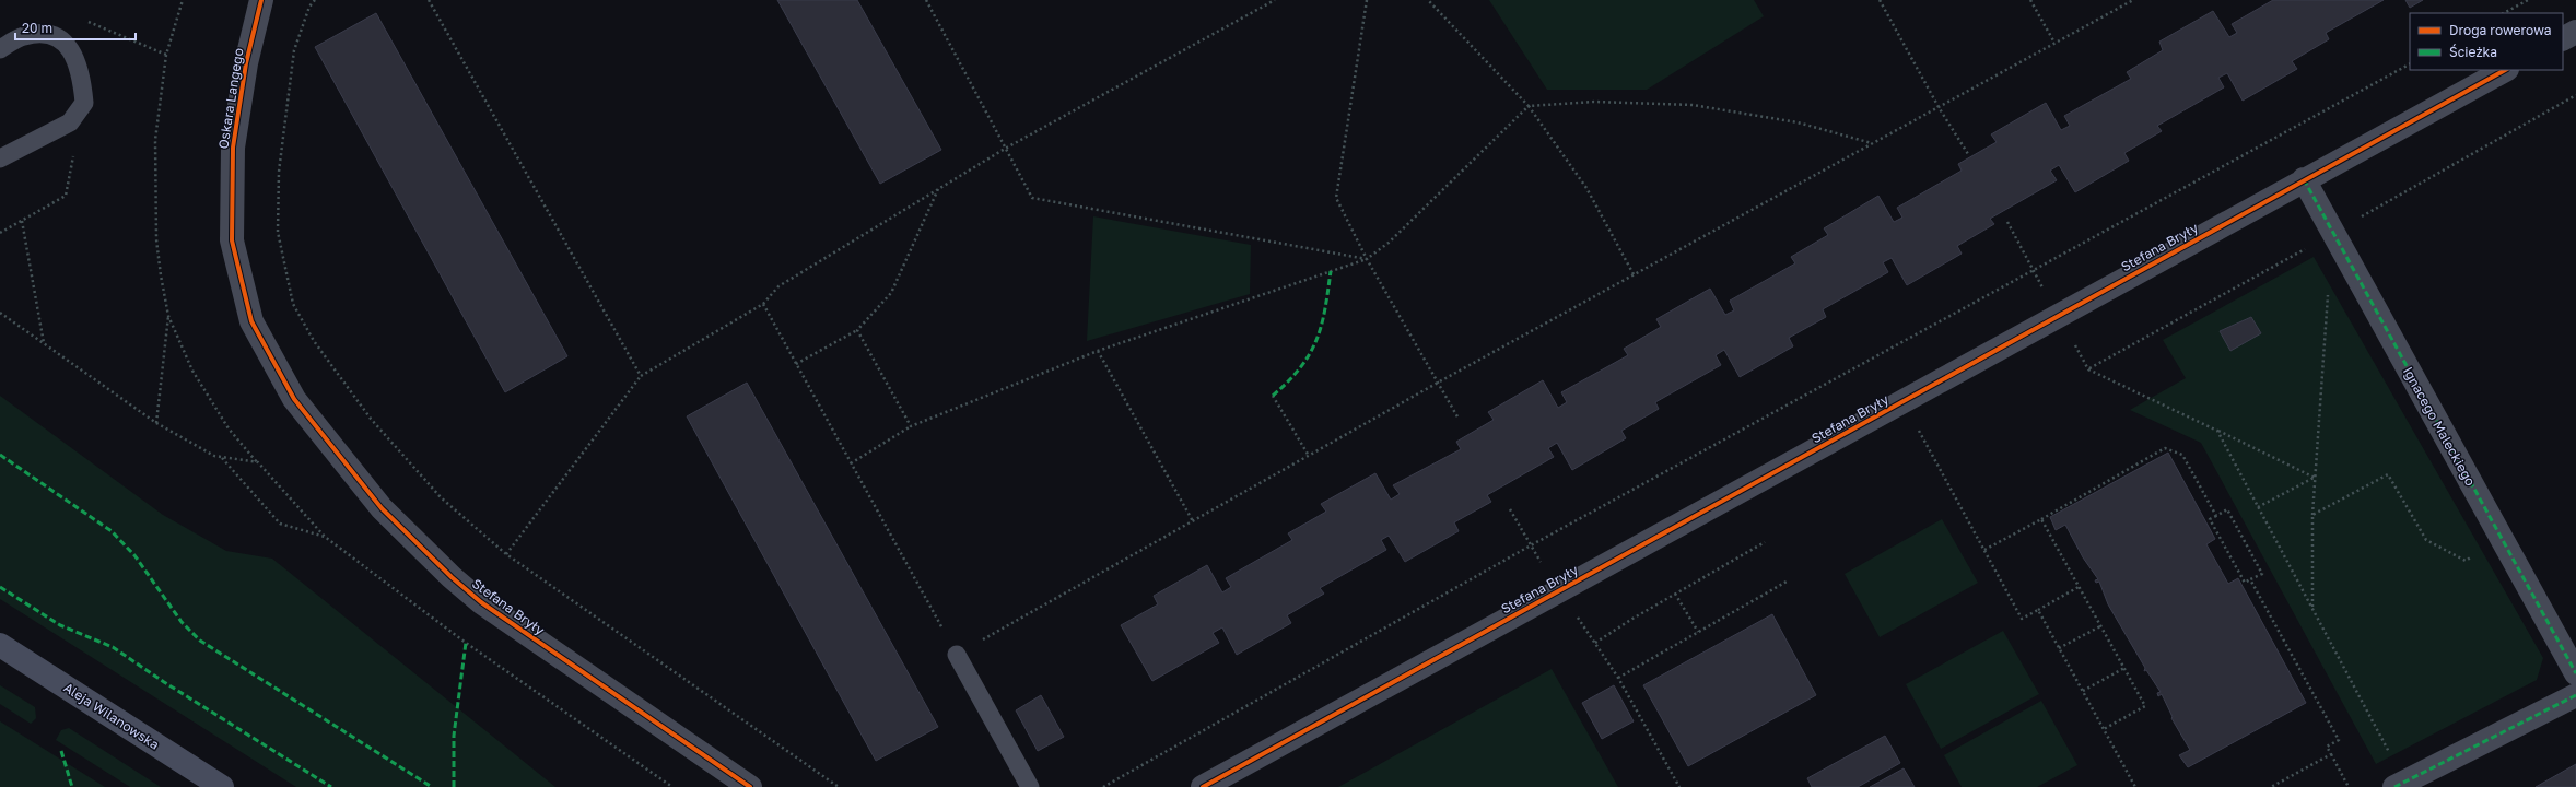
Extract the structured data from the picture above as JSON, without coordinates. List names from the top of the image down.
{
  "streets": {
    "main road": ["Aleja Wilanowska"],
    "street": ["Oskara Langego", "Stefana Bryły", "Ignacego Maleckiego"]
  },
  "crossings": [
    ["Oskara Langego", "Stefana Bryły"],
    ["Stefana Bryły", "Ignacego Maleckiego"]
  ],
  "legend": ["Droga rowerowa", "Ścieżka"],
  "scale_bar": "20 m"
}
